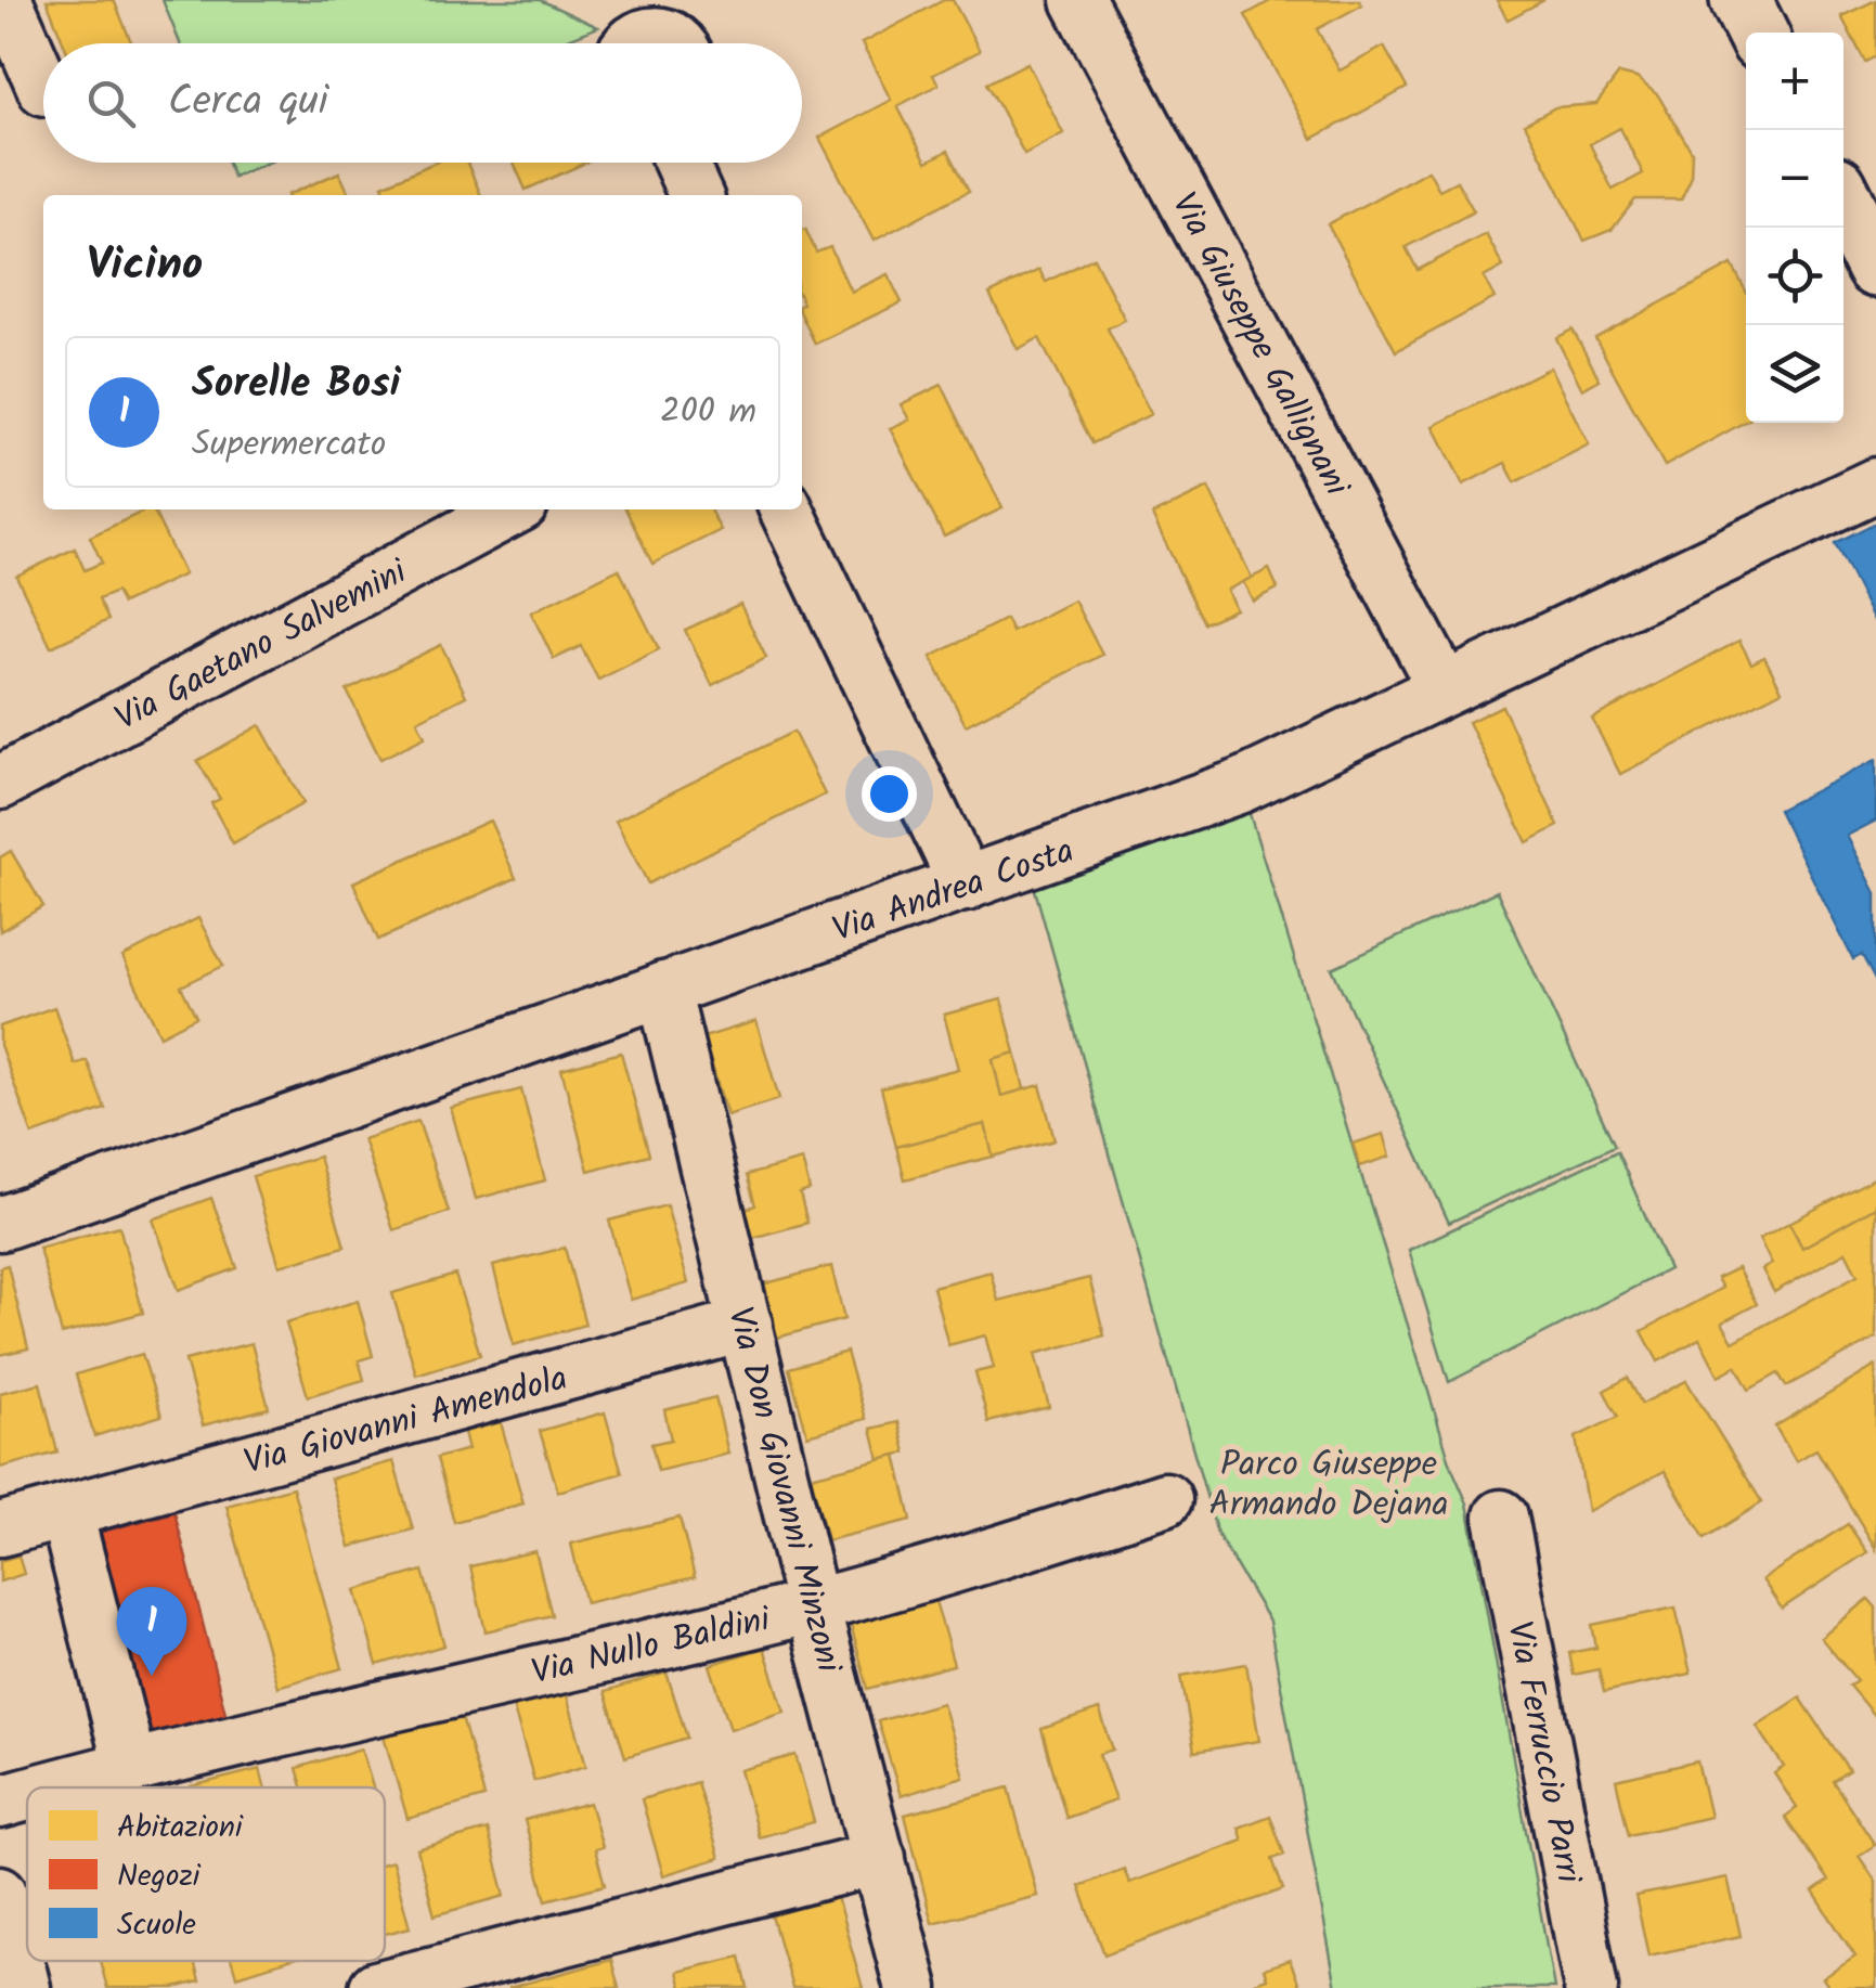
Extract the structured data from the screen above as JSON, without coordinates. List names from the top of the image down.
{
  "streets": {
    "street": [
      "Via Giuseppe Gallignani",
      "Via Gaetano Salvemini",
      "Via Andrea Costa",
      "Via Giovanni Amendola",
      "Via Don Giovanni Minzoni",
      "Via Nullo Baldini",
      "Via Ferruccio Parri"
    ]
  },
  "crossings": [
    ["Via Giuseppe Gallignani", "Via Andrea Costa"],
    ["Via Andrea Costa", "Via Don Giovanni Minzoni"],
    ["Via Giovanni Amendola", "Via Don Giovanni Minzoni"],
    ["Via Don Giovanni Minzoni", "Via Nullo Baldini"]
  ],
  "parks": ["Parco Giuseppe Armando Dejana"],
  "legend": ["Abitazioni", "Negozi", "Scuole"],
  "page": {
    "map_buttons": ["+", "−"],
    "search": "Cerca qui",
    "heading": "Vicino",
    "list": [
      {
        "mark": "1",
        "name": "Sorelle Bosi",
        "note": "Supermercato",
        "value": "200 m"
      }
    ],
    "pins": "1"
  }
}
